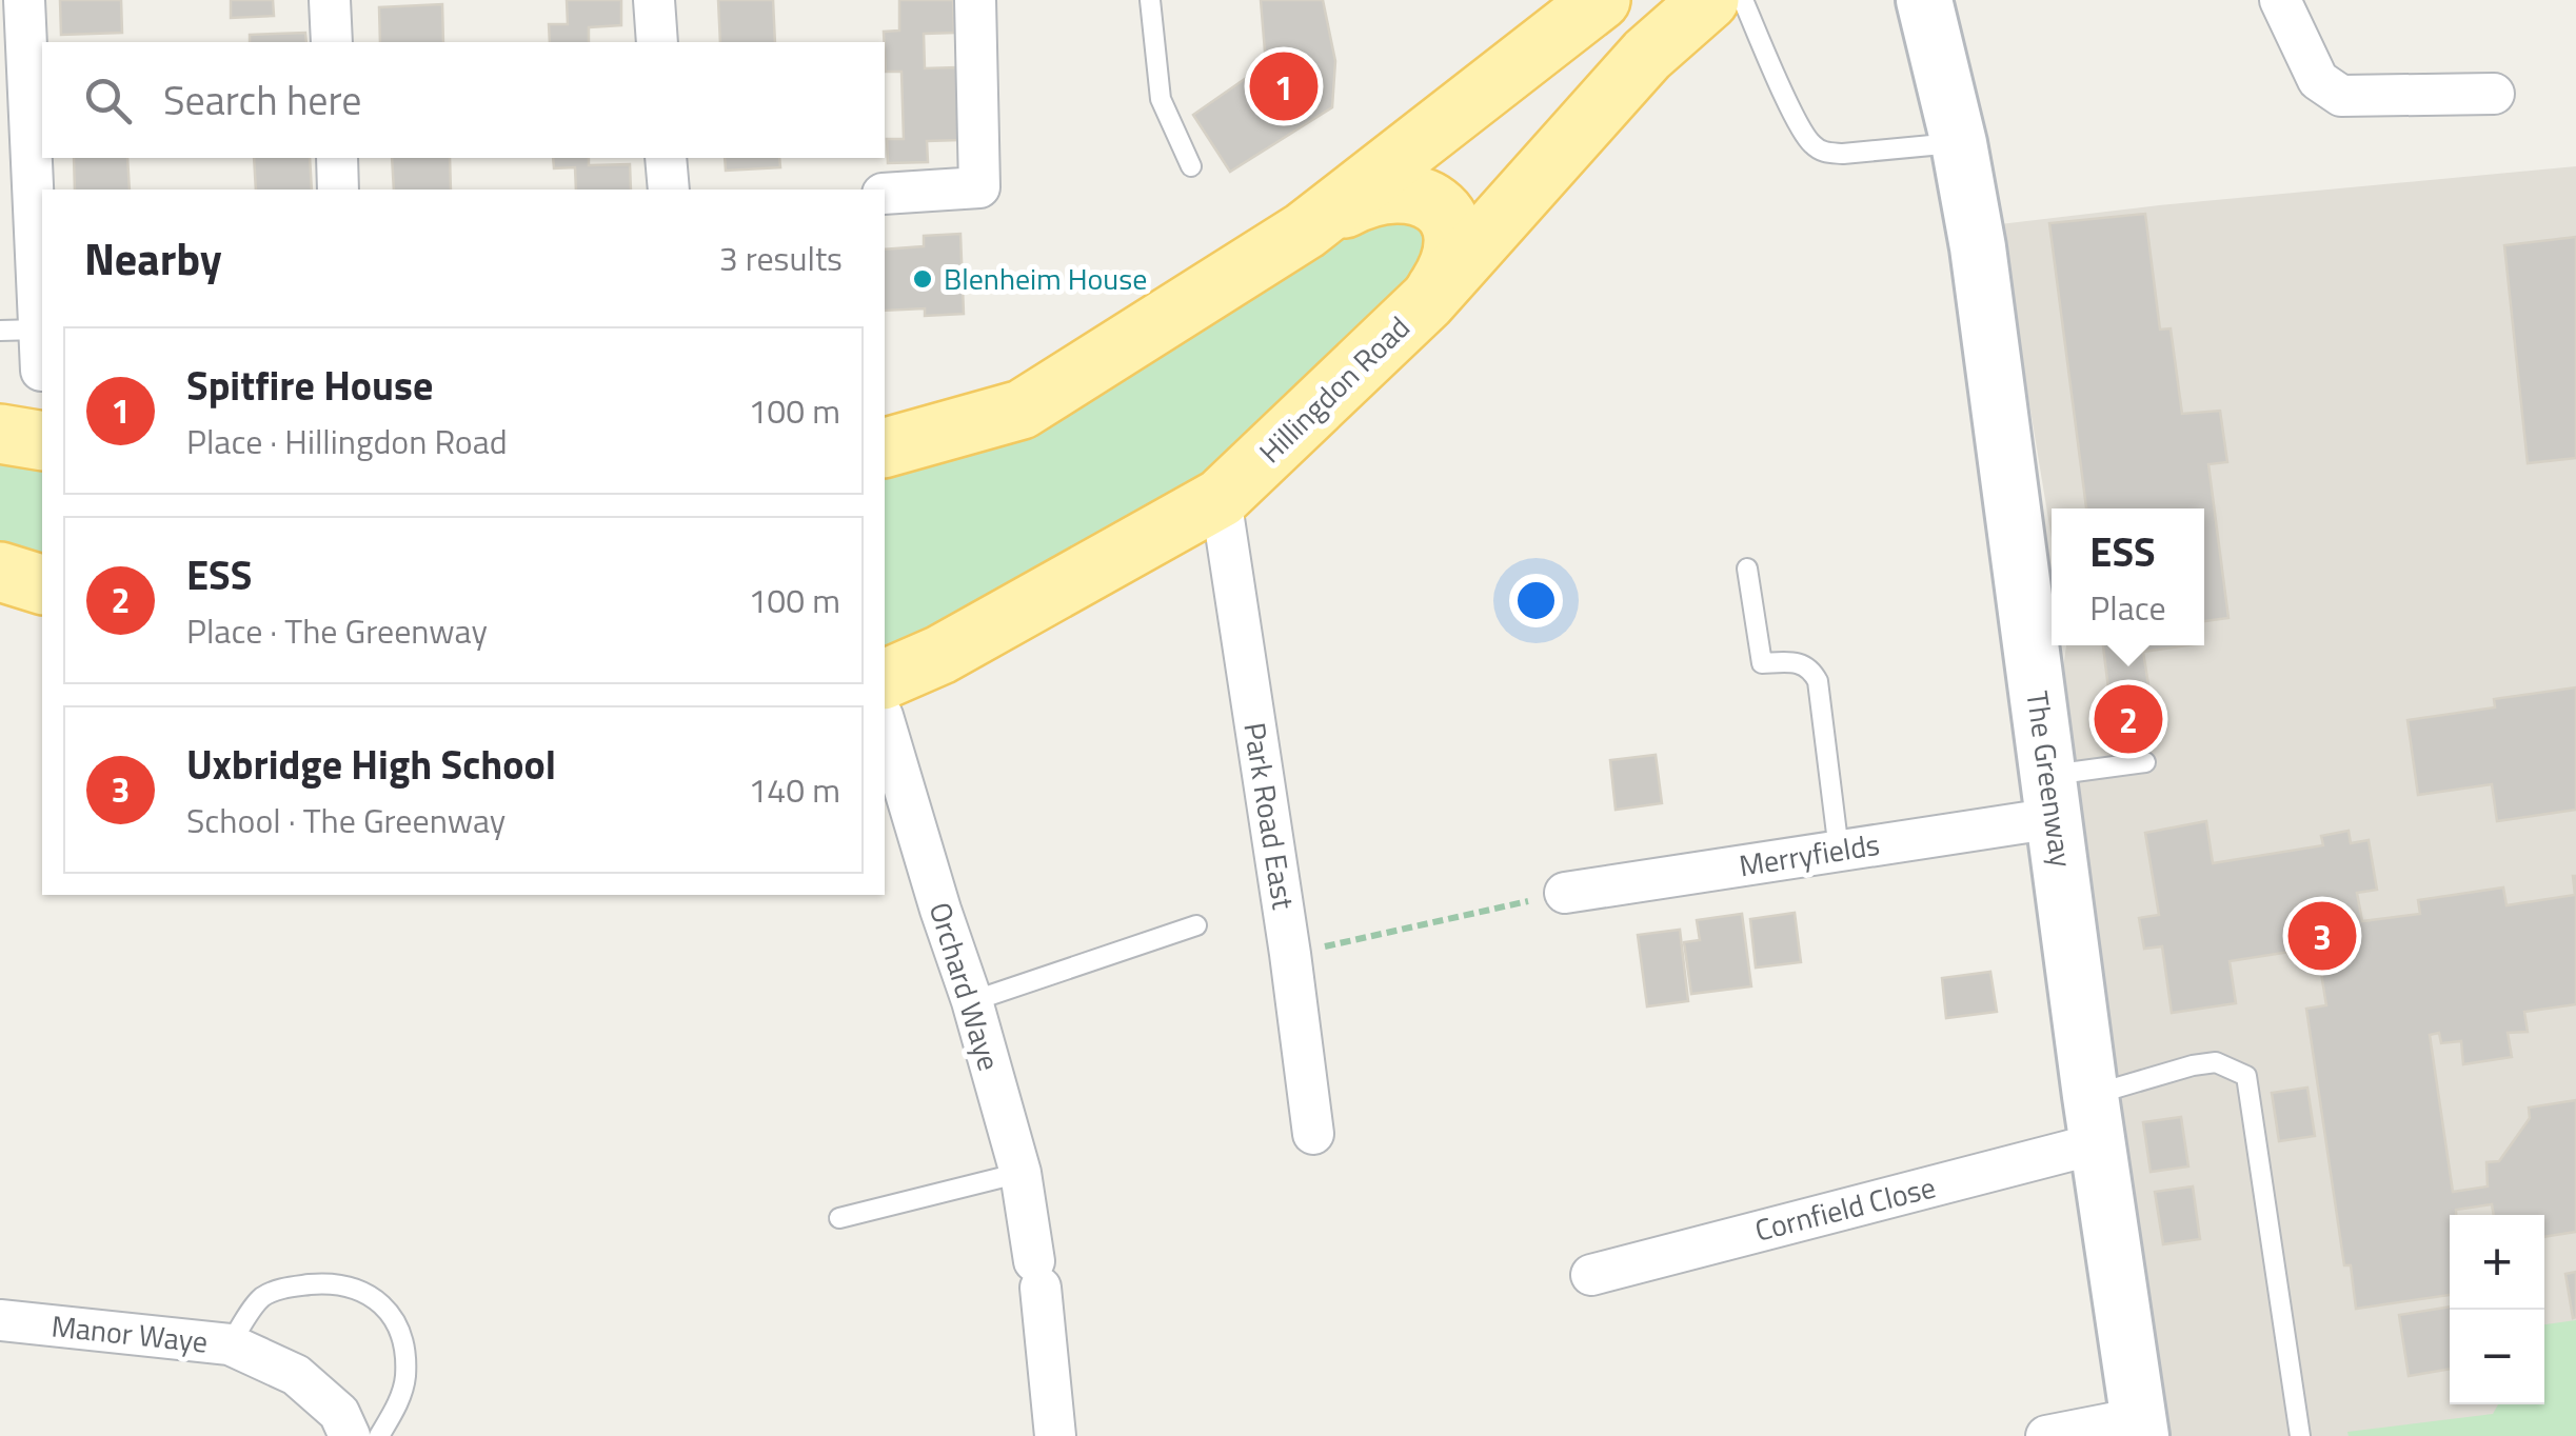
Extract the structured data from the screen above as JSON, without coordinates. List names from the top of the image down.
{
  "streets": {
    "main road": ["Hillingdon Road"],
    "street": [
      "The Greenway",
      "Park Road East",
      "Merryfields",
      "Orchard Waye",
      "Cornfield Close",
      "Manor Waye"
    ]
  },
  "crossings": [
    ["Hillingdon Road", "Park Road East"],
    ["The Greenway", "Merryfields"],
    ["The Greenway", "Cornfield Close"]
  ],
  "places": ["Blenheim House"],
  "page": {
    "search": "Search here",
    "pins": ["1", "2", "3"],
    "heading": ["Nearby", "3 results"],
    "list": [
      {
        "mark": "1",
        "name": "Spitfire House",
        "note": "Place · Hillingdon Road",
        "value": "100 m"
      },
      {
        "mark": "2",
        "name": "ESS",
        "note": "Place · The Greenway",
        "value": "100 m"
      },
      {
        "mark": "3",
        "name": "Uxbridge High School",
        "note": "School · The Greenway",
        "value": "140 m"
      }
    ],
    "popup": ["ESS", "Place"],
    "map_buttons": ["+", "−"]
  }
}
